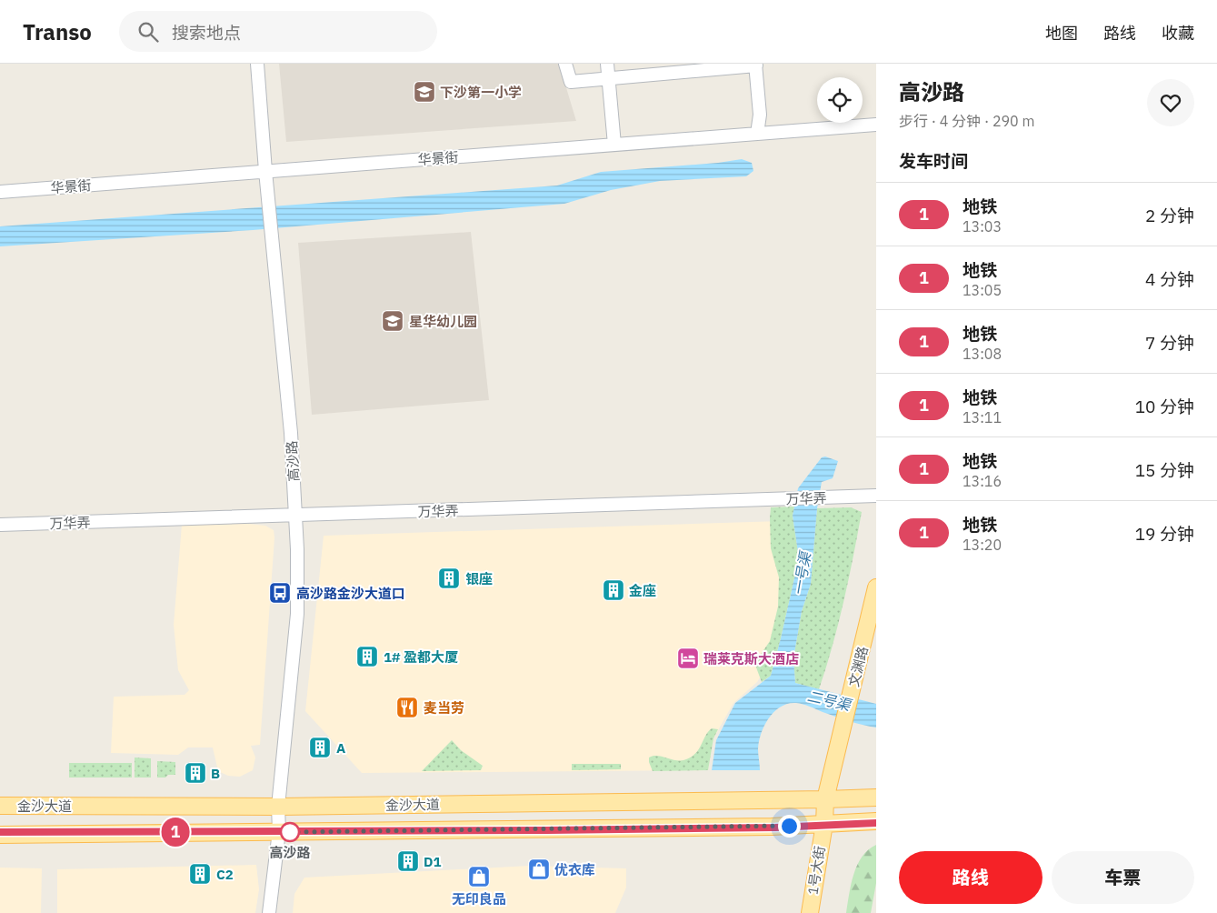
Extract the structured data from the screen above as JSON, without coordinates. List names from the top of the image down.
{
  "streets": {
    "main road": ["文渊路", "金沙大道", "1号大街"],
    "street": ["华景街", "高沙路", "万华弄"]
  },
  "crossings": [
    ["华景街", "高沙路"],
    ["高沙路", "万华弄"],
    ["高沙路", "金沙大道"],
    ["文渊路", "金沙大道"],
    ["文渊路", "1号大街"],
    ["金沙大道", "1号大街"]
  ],
  "water": ["一号渠", "二号渠"],
  "places": {
    "school or university": ["下沙第一小学", "星华幼儿园"],
    "building": [
      "银座",
      "金座",
      "1# 盈都大厦",
      "A",
      "B",
      "D1",
      "C2"
    ],
    "bus stop": ["高沙路金沙大道口"],
    "hotel": ["瑞莱克斯大酒店"],
    "restaurant": ["麦当劳"],
    "other": ["高沙路"],
    "shop": ["优衣库", "无印良品"]
  },
  "lines": ["metro line 1"],
  "page": {
    "header": "Transo",
    "search": "搜索地点",
    "nav": ["地图", "路线", "收藏"],
    "on_map": "1",
    "heading": [
      ["高沙路", "步行 · 4 分钟 · 290 m"],
      "发车时间"
    ],
    "list": [
      {
        "mark": "1",
        "name": "地铁",
        "note": "13:03",
        "value": "2 分钟"
      },
      {
        "mark": "1",
        "name": "地铁",
        "note": "13:05",
        "value": "4 分钟"
      },
      {
        "mark": "1",
        "name": "地铁",
        "note": "13:08",
        "value": "7 分钟"
      },
      {
        "mark": "1",
        "name": "地铁",
        "note": "13:11",
        "value": "10 分钟"
      },
      {
        "mark": "1",
        "name": "地铁",
        "note": "13:16",
        "value": "15 分钟"
      },
      {
        "mark": "1",
        "name": "地铁",
        "note": "13:20",
        "value": "19 分钟"
      }
    ],
    "buttons": ["路线", "车票"]
  }
}
